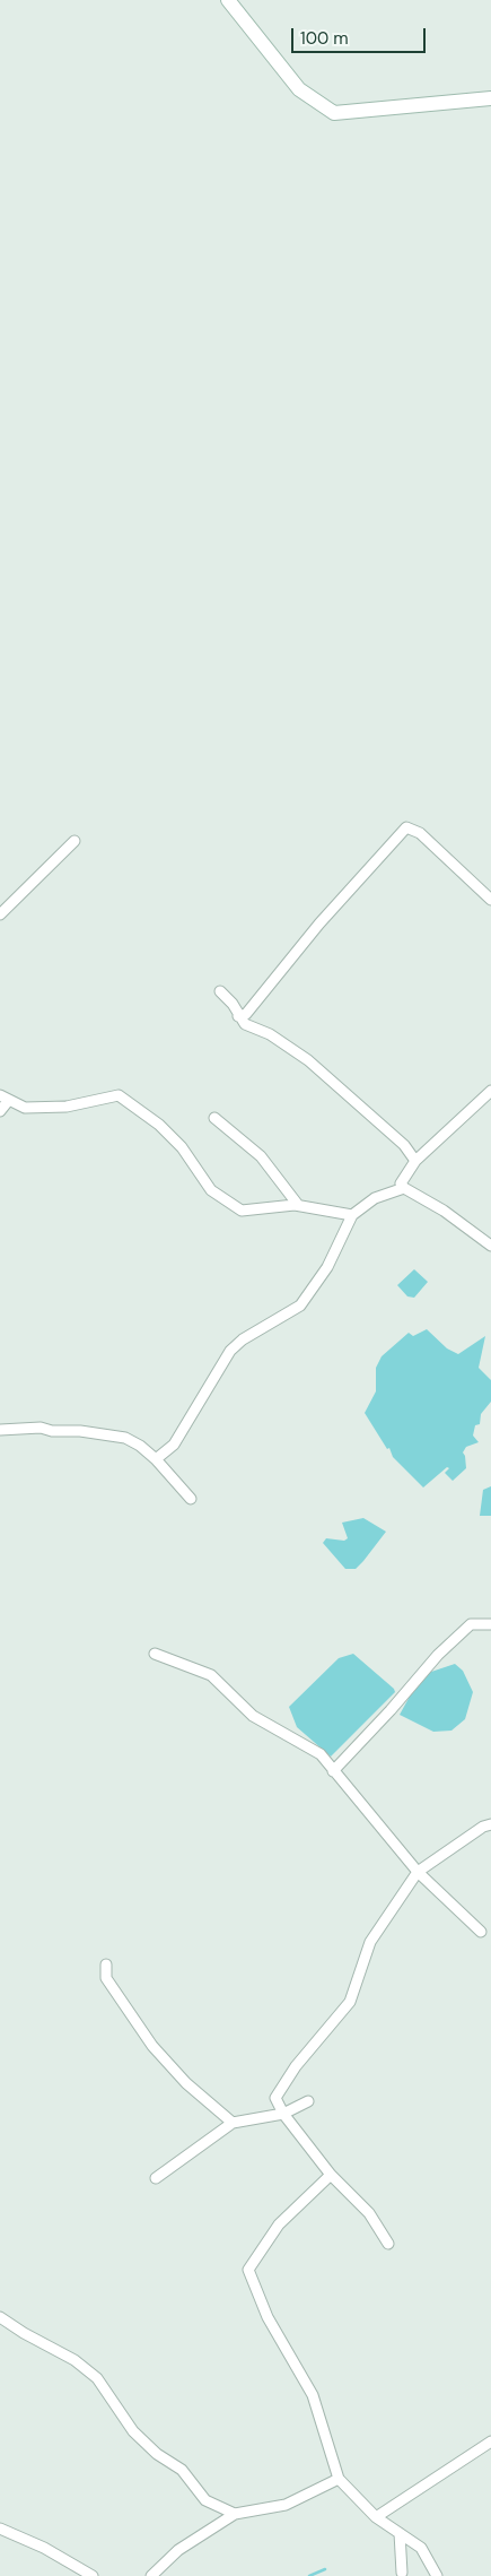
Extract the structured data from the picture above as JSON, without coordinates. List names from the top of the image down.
{
  "scale_bar": "100 m"
}
